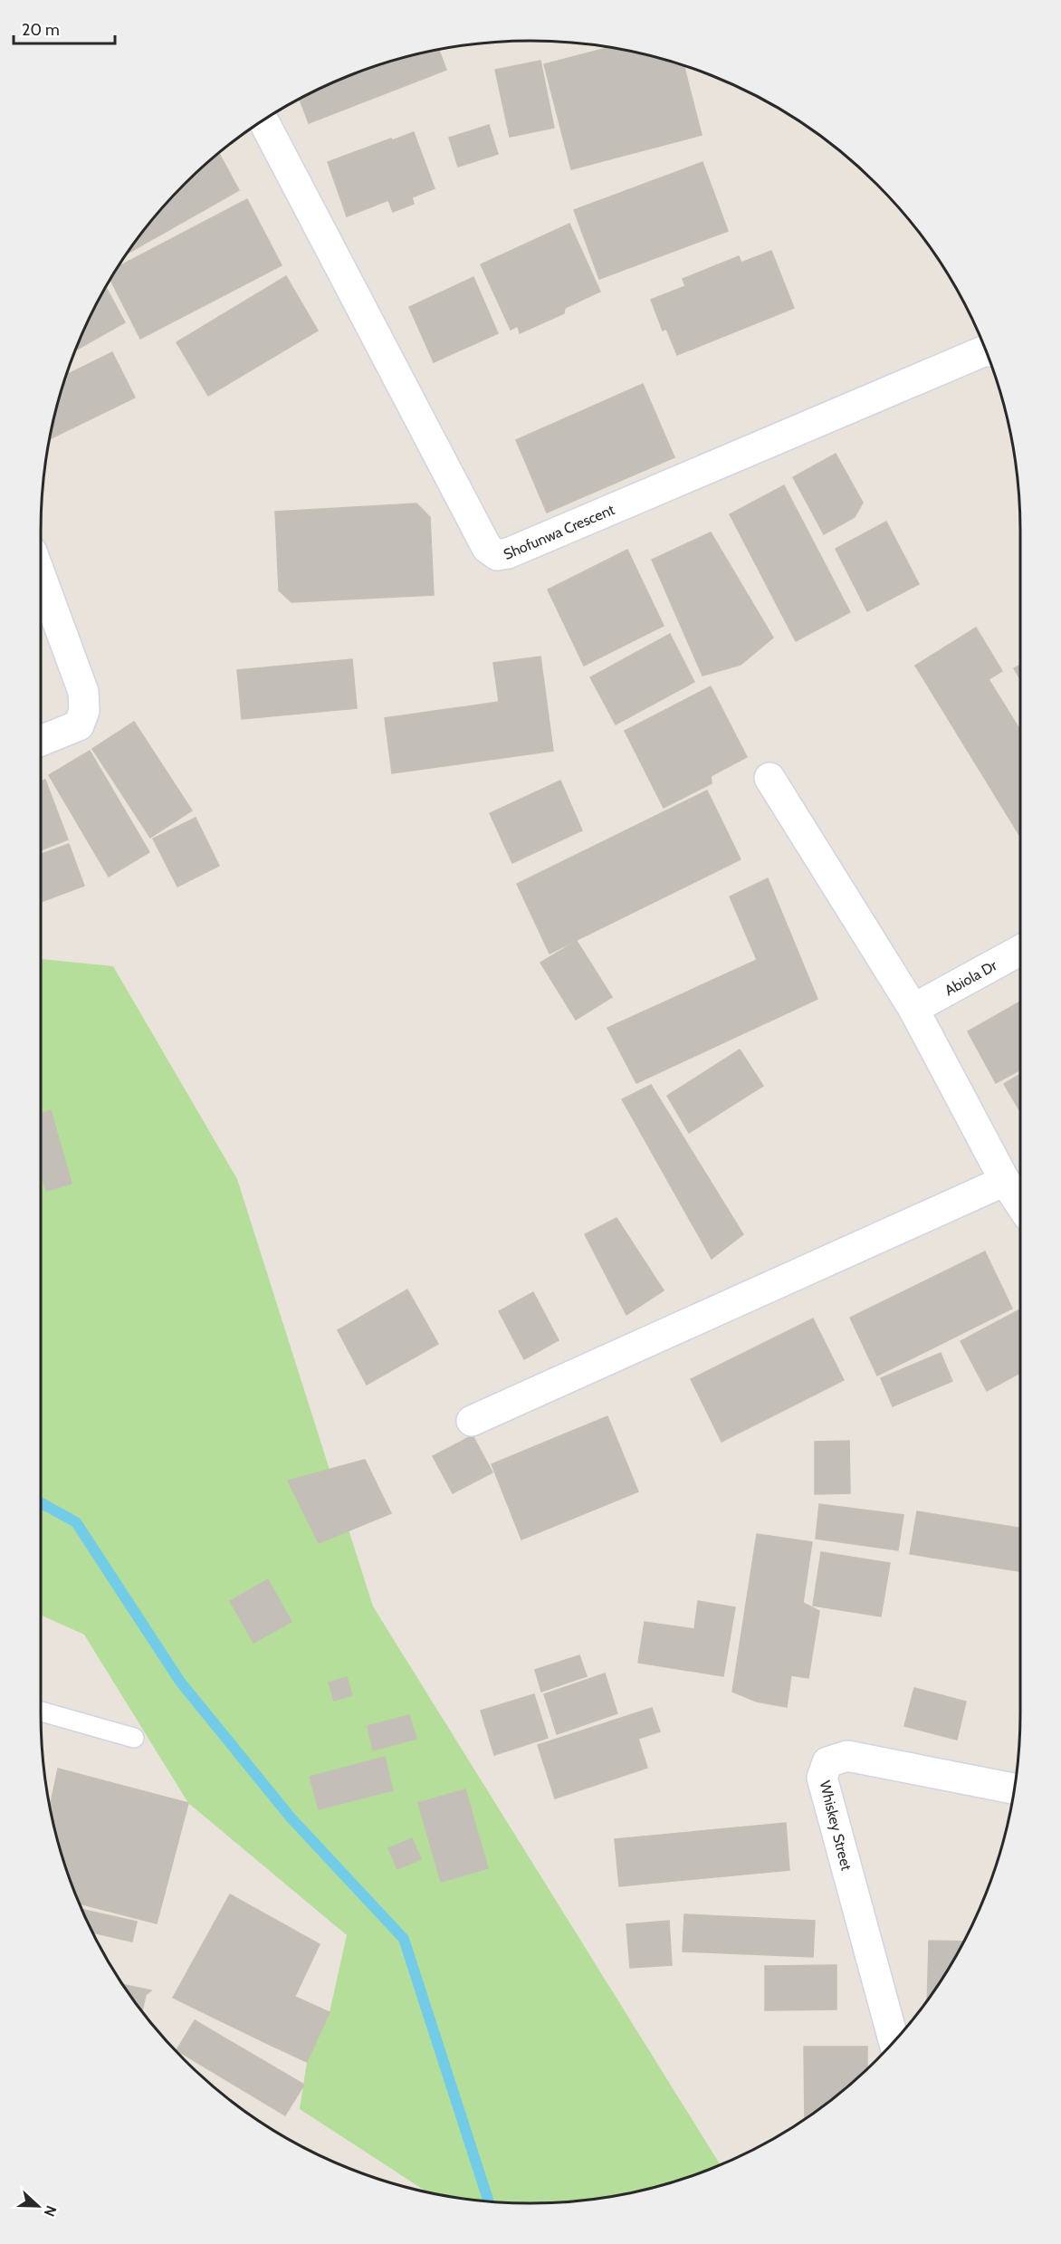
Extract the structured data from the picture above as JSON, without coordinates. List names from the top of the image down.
{
  "streets": {
    "street": ["Shofunwa Crescent", "Abiola Dr", "Whiskey Street"]
  },
  "scale_bar": "20 m",
  "north": "right"
}
